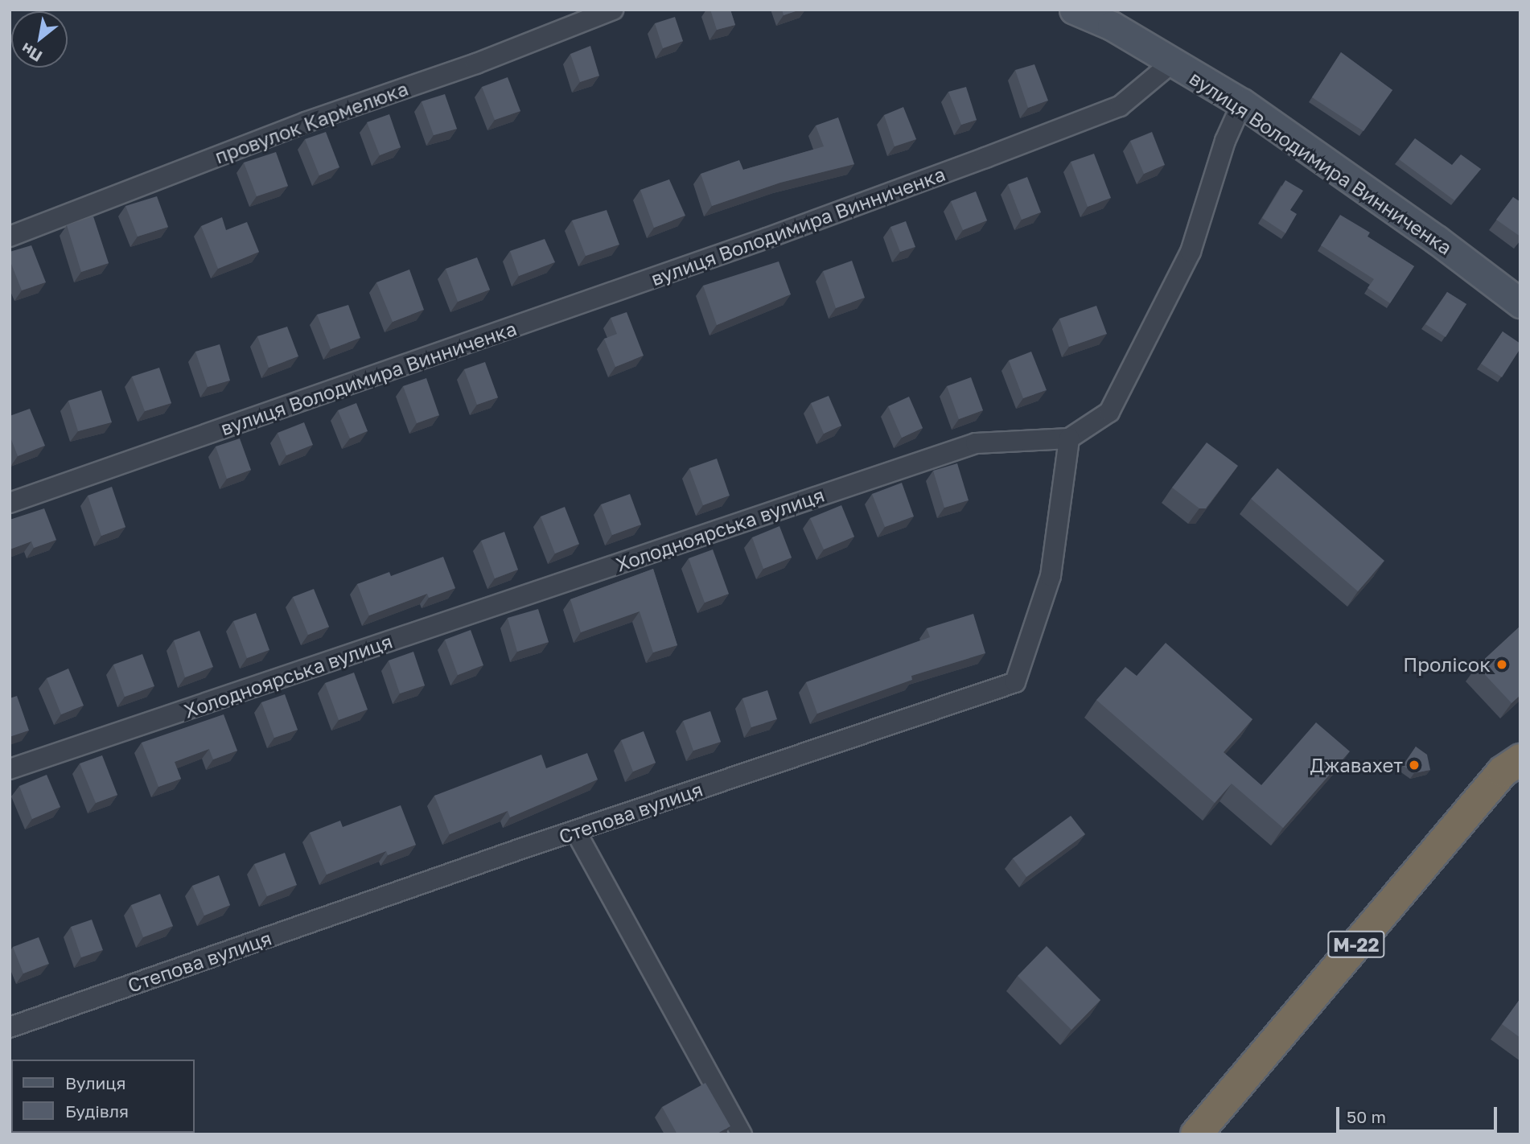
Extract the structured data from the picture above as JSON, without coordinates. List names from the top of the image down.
{
  "streets": {
    "highway": ["М-22"],
    "street": [
      "провулок Кармелюка",
      "вулиця Володимира Винниченка",
      "Холодноярська вулиця",
      "Степова вулиця"
    ]
  },
  "crossings": [
    ["вулиця Володимира Винниченка", "Холодноярська вулиця"],
    ["Холодноярська вулиця", "Степова вулиця"]
  ],
  "places": ["Пролісок", "Джавахет"],
  "legend": ["Вулиця", "Будівля"],
  "scale_bar": "50 m",
  "north": "bottom left"
}
